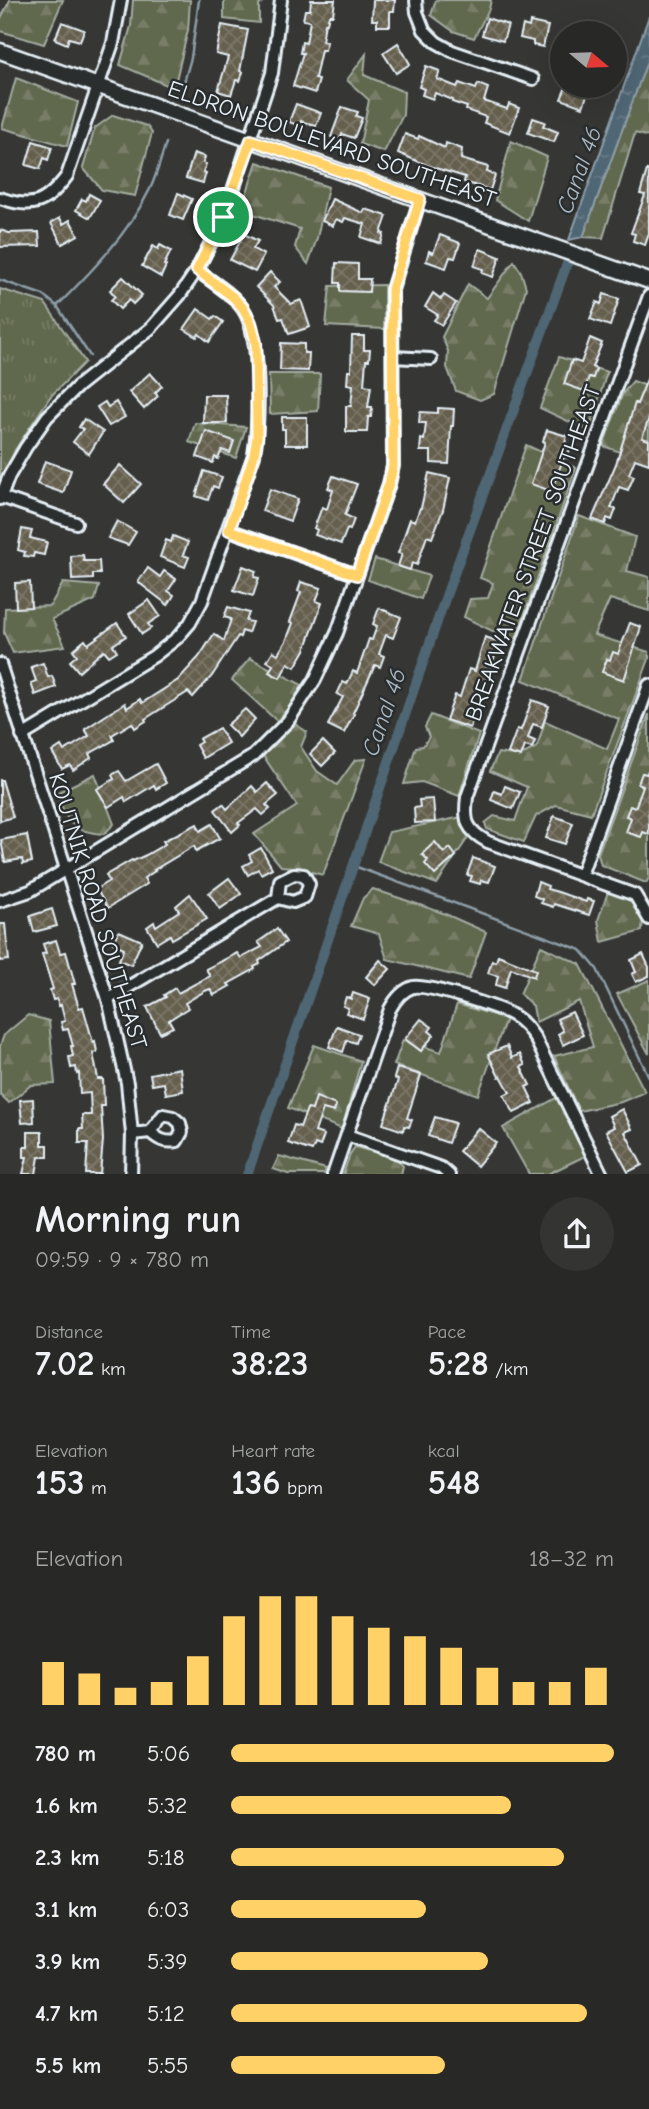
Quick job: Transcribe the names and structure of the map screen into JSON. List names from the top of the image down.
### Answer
{
  "streets": {
    "street": ["ELDRON BOULEVARD SOUTHEAST", "BREAKWATER STREET SOUTHEAST", "KOUTNIK ROAD SOUTHEAST"]
  },
  "water": ["Canal 46"],
  "north": "right",
  "page": {
    "heading": ["Morning run", "09:59 · 9 × 780 m"],
    "stats": [
      ["Distance", "7.02 km"],
      ["Time", "38:23"],
      ["Pace", "5:28 /km"],
      ["Elevation", "153 m"],
      ["Heart rate", "136 bpm"],
      ["kcal", "548"]
    ],
    "chart": ["Elevation", "18–32 m"],
    "list": [
      {
        "name": "780 m",
        "note": "5:06"
      },
      {
        "name": "1.6 km",
        "note": "5:32"
      },
      {
        "name": "2.3 km",
        "note": "5:18"
      },
      {
        "name": "3.1 km",
        "note": "6:03"
      },
      {
        "name": "3.9 km",
        "note": "5:39"
      },
      {
        "name": "4.7 km",
        "note": "5:12"
      },
      {
        "name": "5.5 km",
        "note": "5:55"
      }
    ]
  }
}
